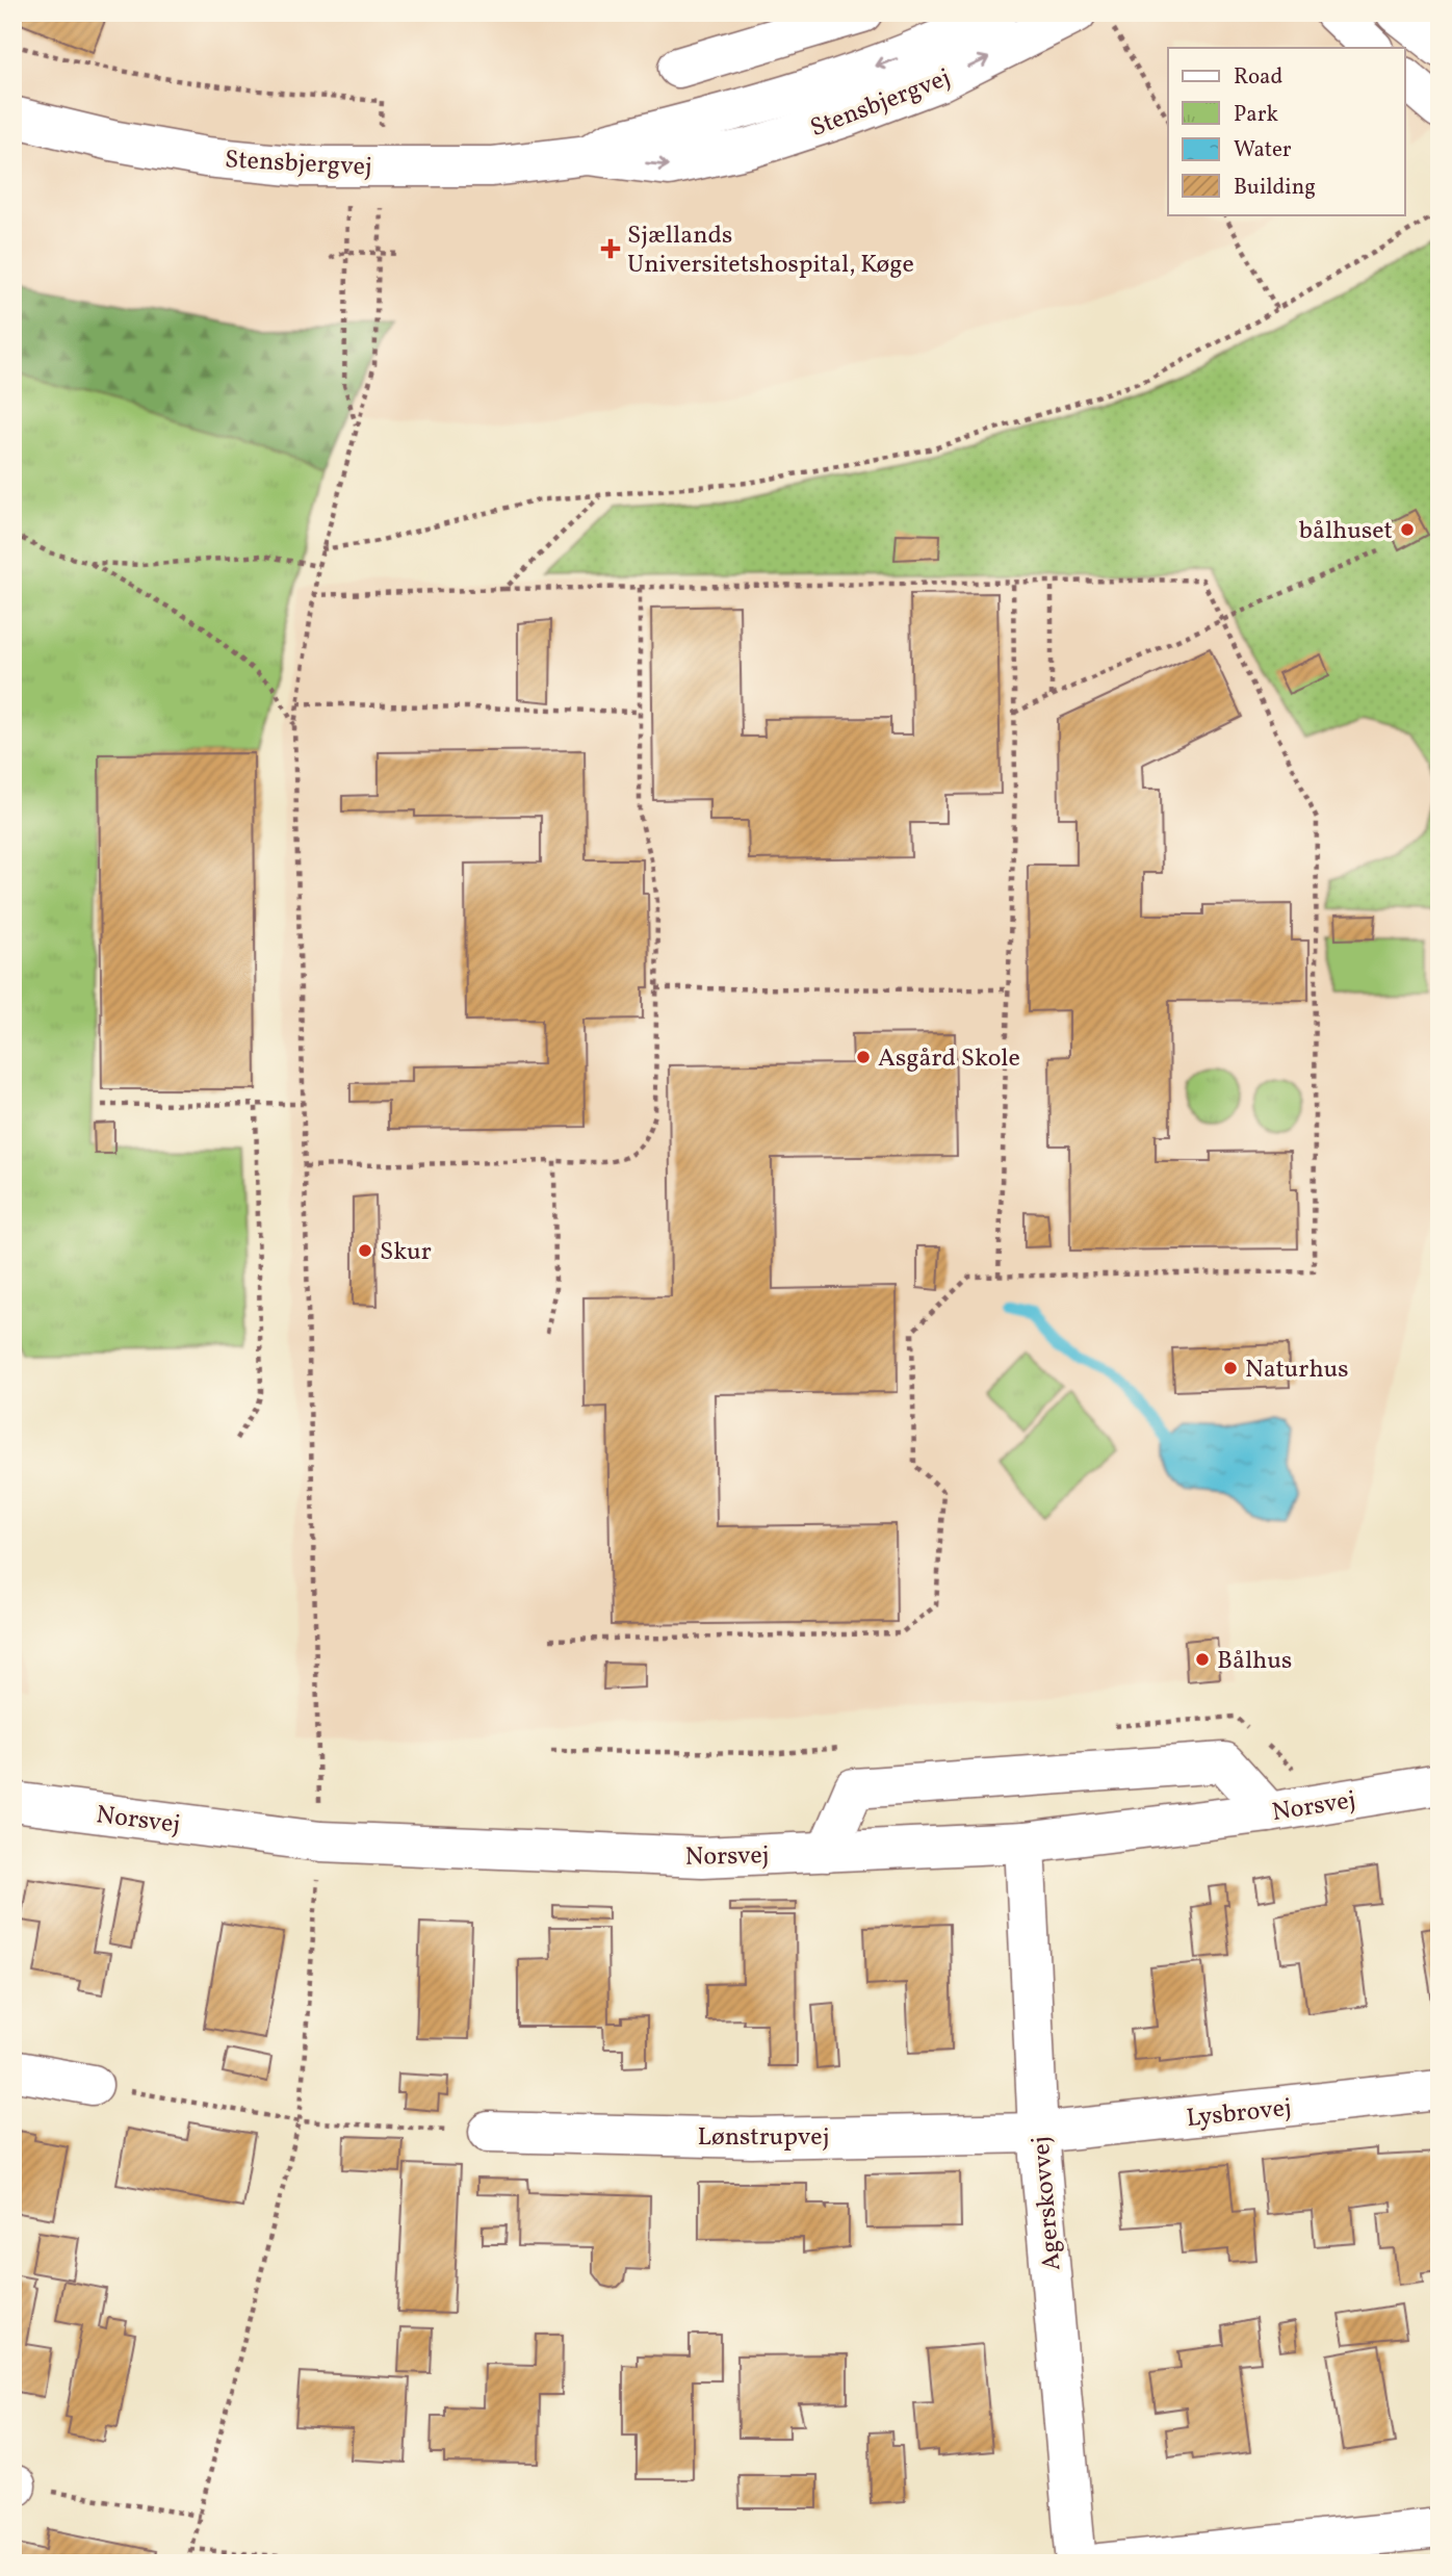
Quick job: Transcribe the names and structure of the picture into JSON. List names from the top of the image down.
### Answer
{
  "streets": {
    "street": [
      "Stensbjergvej",
      "Norsvej",
      "Lysbrovej",
      "Lønstrupvej",
      "Agerskovvej"
    ]
  },
  "crossings": [
    ["Norsvej", "Agerskovvej"],
    ["Lysbrovej", "Lønstrupvej"],
    ["Lysbrovej", "Agerskovvej"],
    ["Lønstrupvej", "Agerskovvej"]
  ],
  "places": {
    "health": ["Sjællands Universitetshospital, Køge"],
    "other": [
      "bålhuset",
      "Asgård Skole",
      "Skur",
      "Naturhus",
      "Bålhus"
    ]
  },
  "legend": [
    "Road",
    "Park",
    "Water",
    "Building"
  ]
}
